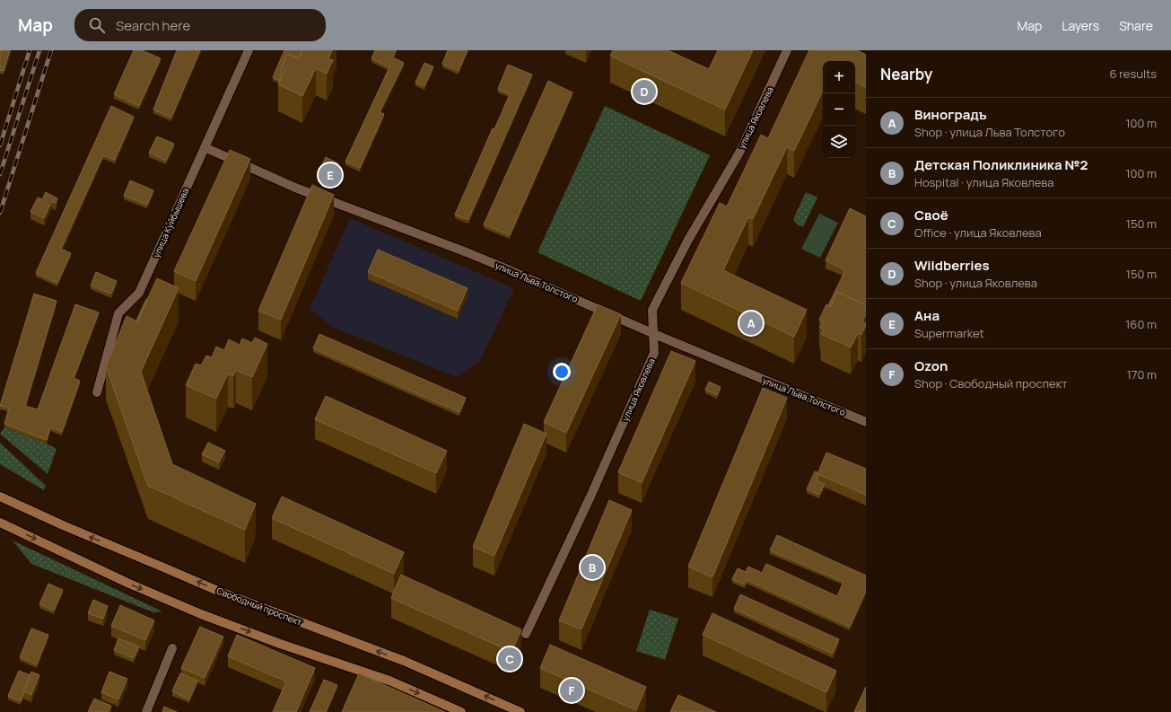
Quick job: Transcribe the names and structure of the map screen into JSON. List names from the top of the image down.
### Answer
{
  "streets": {
    "main road": ["Свободный проспект"],
    "street": ["улица Яковлева", "улица Куйбышева", "улица Льва Толстого"]
  },
  "crossings": [
    ["улица Яковлева", "улица Льва Толстого"],
    ["улица Куйбышева", "улица Льва Толстого"]
  ],
  "page": {
    "header": "Map",
    "search": "Search here",
    "nav": ["Map", "Layers", "Share"],
    "heading": ["Nearby", "6 results"],
    "map_buttons": ["+", "−"],
    "pins": [
      "D",
      "E",
      "A",
      "B",
      "C",
      "F"
    ],
    "list": [
      {
        "mark": "A",
        "name": "Виноградъ",
        "note": "Shop · улица Льва Толстого",
        "value": "100 m"
      },
      {
        "mark": "B",
        "name": "Детская Поликлиника №2",
        "note": "Hospital · улица Яковлева",
        "value": "100 m"
      },
      {
        "mark": "C",
        "name": "Своё",
        "note": "Office · улица Яковлева",
        "value": "150 m"
      },
      {
        "mark": "D",
        "name": "Wildberries",
        "note": "Shop · улица Яковлева",
        "value": "150 m"
      },
      {
        "mark": "E",
        "name": "Ана",
        "note": "Supermarket",
        "value": "160 m"
      },
      {
        "mark": "F",
        "name": "Ozon",
        "note": "Shop · Свободный проспект",
        "value": "170 m"
      }
    ]
  }
}
